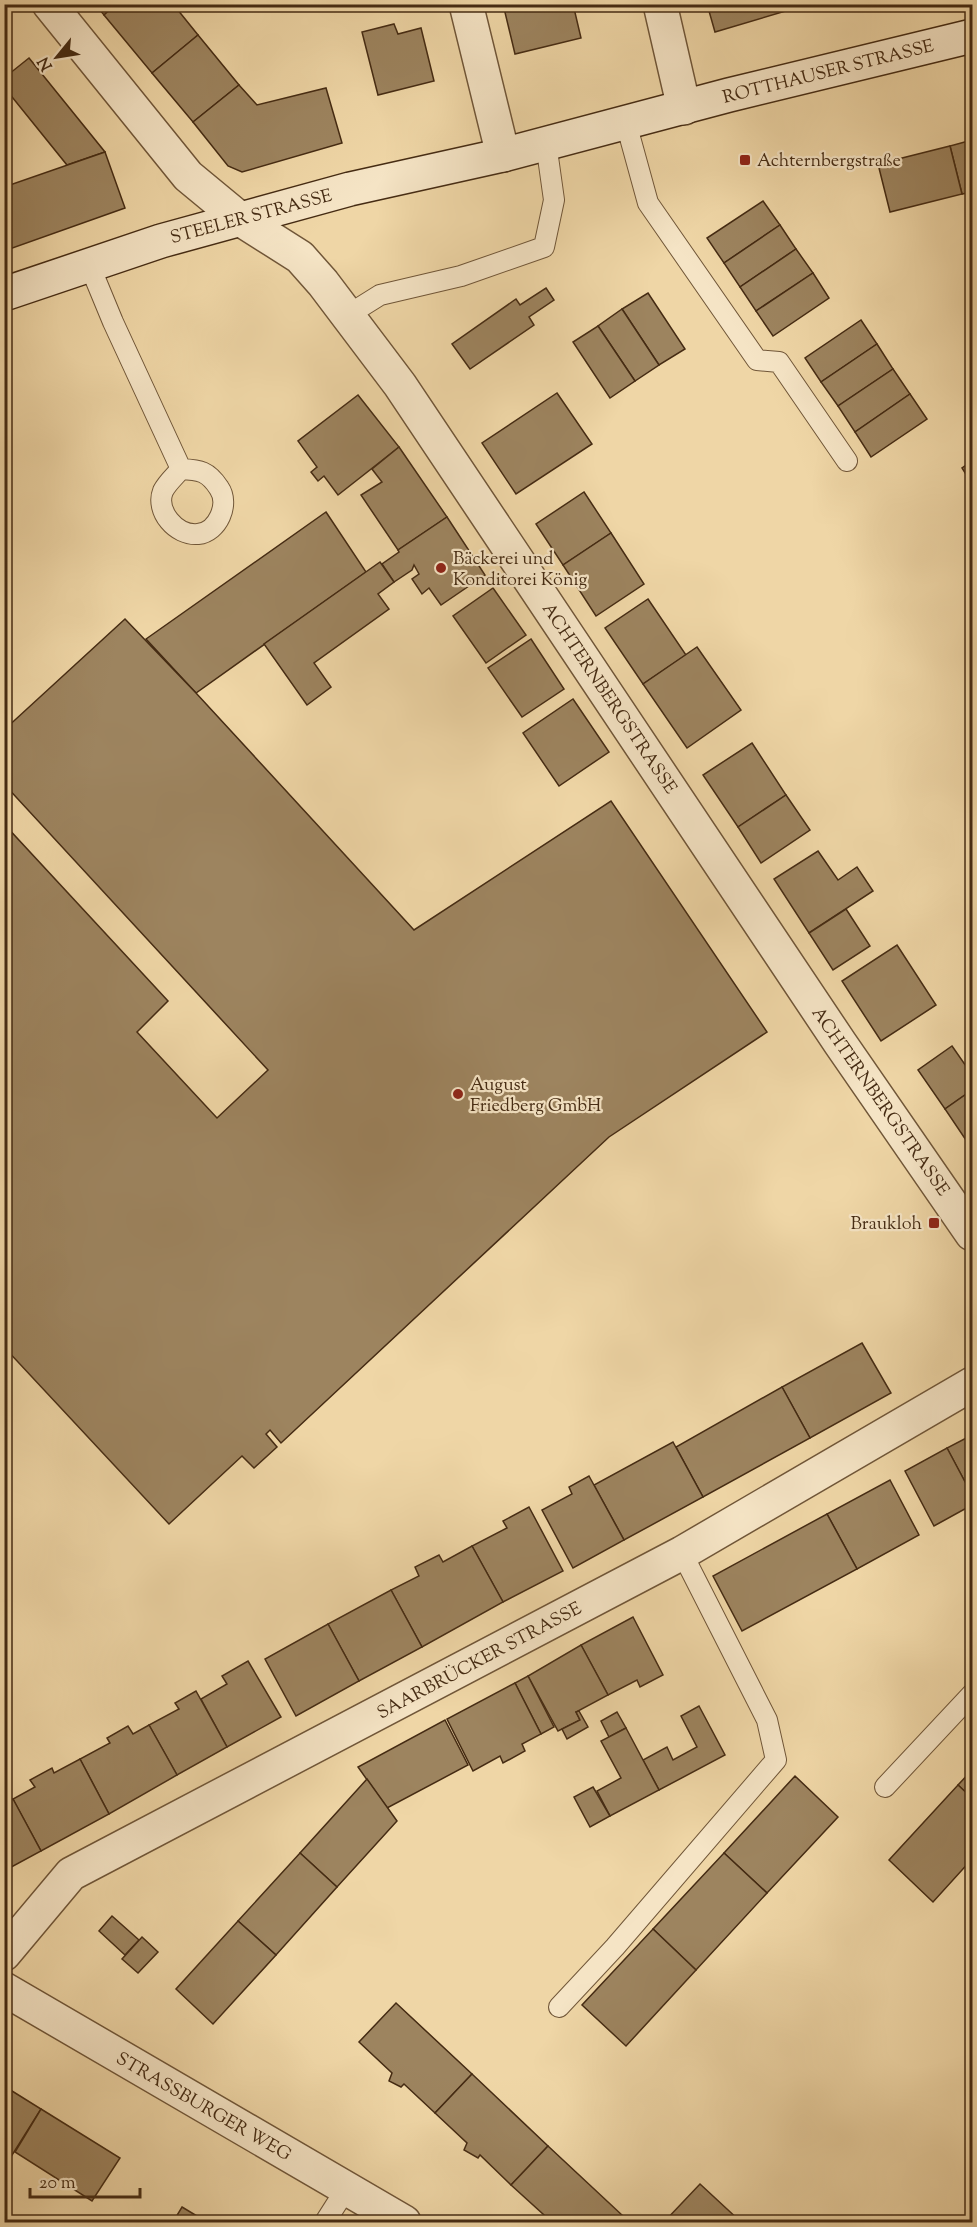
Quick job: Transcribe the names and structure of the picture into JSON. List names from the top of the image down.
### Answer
{
  "streets": {
    "street": [
      "ROTTHAUSER STRASSE",
      "STEELER STRASSE",
      "ACHTERNBERGSTRASSE",
      "SAARBRÜCKER STRASSE",
      "STRASSBURGER WEG"
    ]
  },
  "crossings": [
    ["ROTTHAUSER STRASSE", "STEELER STRASSE"],
    ["STEELER STRASSE", "ACHTERNBERGSTRASSE"]
  ],
  "places": {
    "transit": ["Achternbergstraße", "Braukloh"],
    "other": ["Bäckerei und Konditorei König", "August Friedberg GmbH"]
  },
  "scale_bar": "20 m",
  "north": "bottom left"
}
